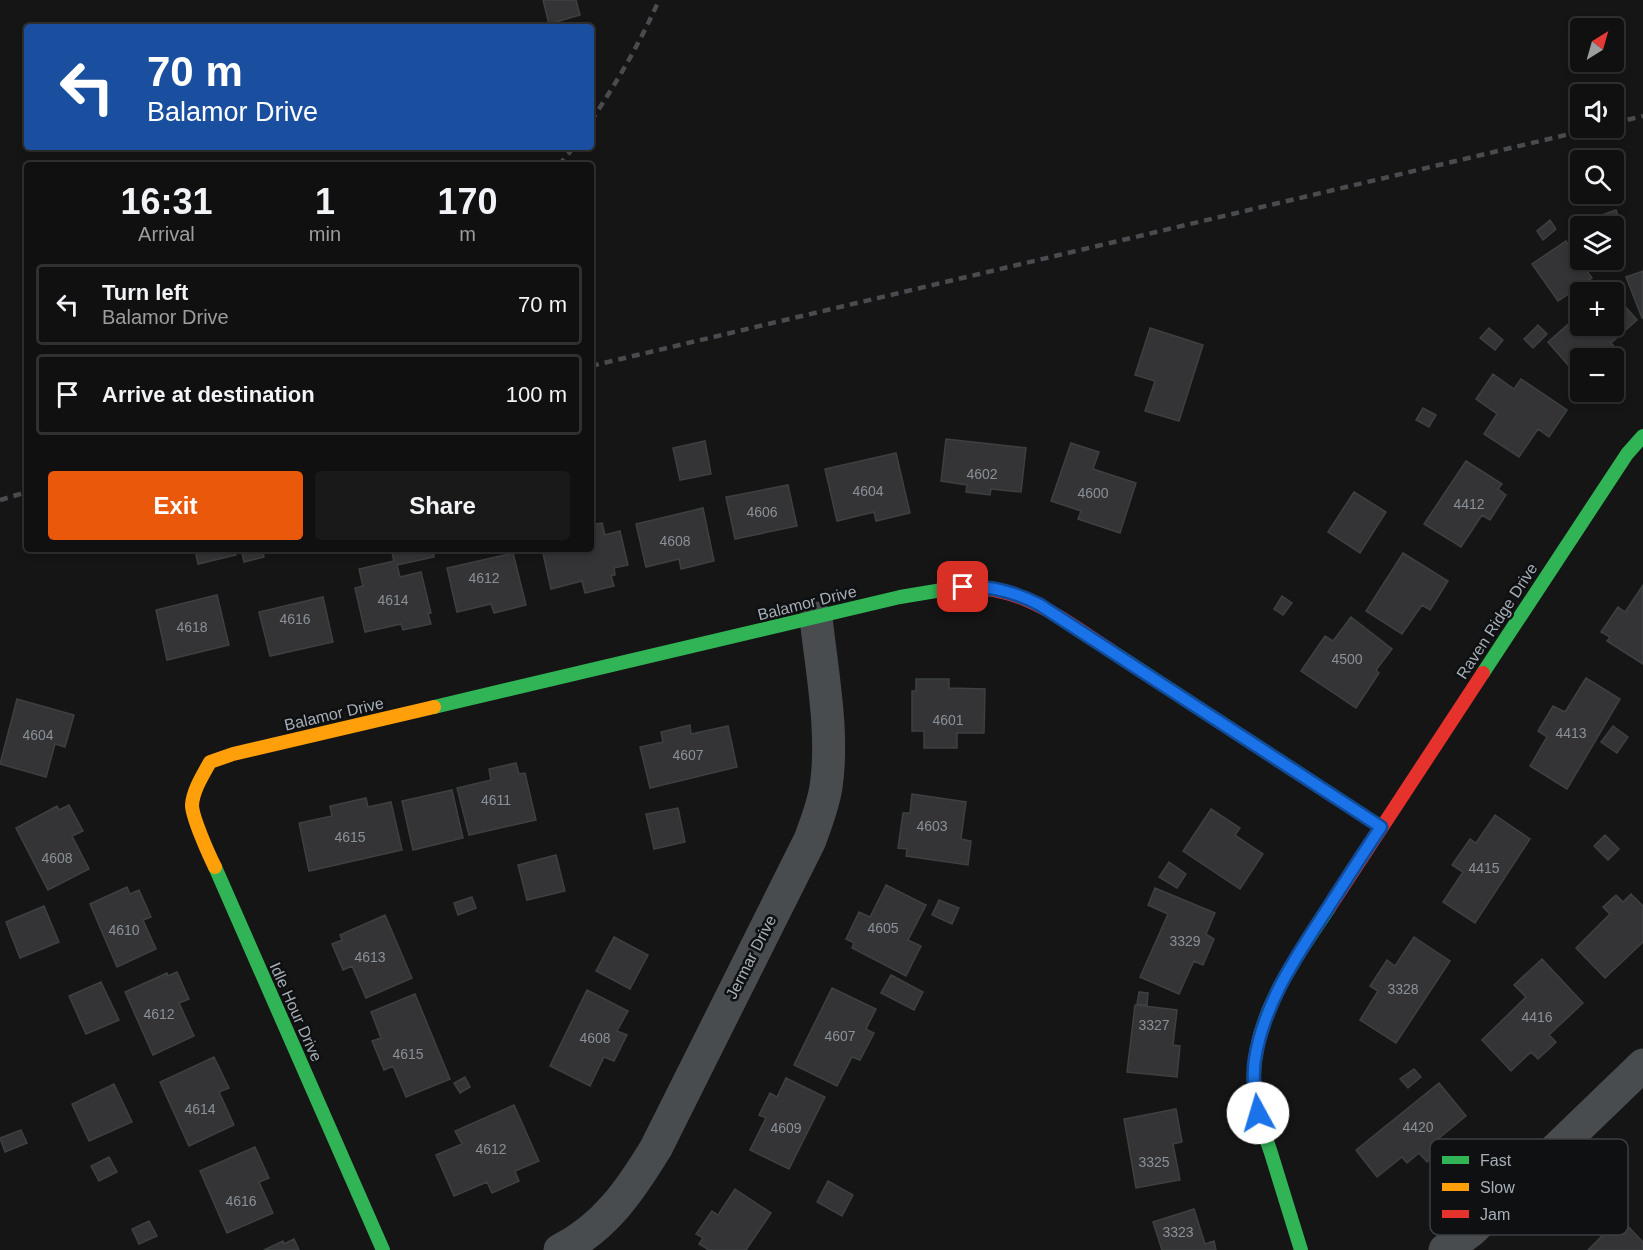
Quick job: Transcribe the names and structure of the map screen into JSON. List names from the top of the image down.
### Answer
{
  "streets": {
    "street": [
      "Balamor Drive",
      "Raven Ridge Drive",
      "Jermar Drive",
      "Idle Hour Drive"
    ]
  },
  "crossings": [
    ["Balamor Drive", "Raven Ridge Drive"],
    ["Balamor Drive", "Jermar Drive"],
    ["Balamor Drive", "Idle Hour Drive"]
  ],
  "house_numbers": [
    "4602",
    "4604",
    "4600",
    "4412",
    "4606",
    "4608",
    "4612",
    "4614",
    "4616",
    "4618",
    "4500",
    "4601",
    "4413",
    "4604",
    "4607",
    "4611",
    "4603",
    "4615",
    "4608",
    "4415",
    "4605",
    "4610",
    "3329",
    "4613",
    "3328",
    "4612",
    "4416",
    "3327",
    "4607",
    "4608",
    "4615",
    "4614",
    "4420",
    "4609",
    "4612",
    "3325",
    "4616",
    "3323"
  ],
  "legend": ["Fast", "Slow", "Jam"],
  "north": "top right",
  "page": {
    "map_buttons": ["+", "−"],
    "turn": ["70 m", "Balamor Drive"],
    "eta": [
      "16:31",
      "Arrival",
      "1",
      "min",
      "170",
      "m"
    ],
    "list": [
      {
        "name": "Turn left",
        "note": "Balamor Drive",
        "value": "70 m"
      },
      {
        "name": "Arrive at destination",
        "value": "100 m"
      }
    ],
    "buttons": ["Exit", "Share"]
  }
}
